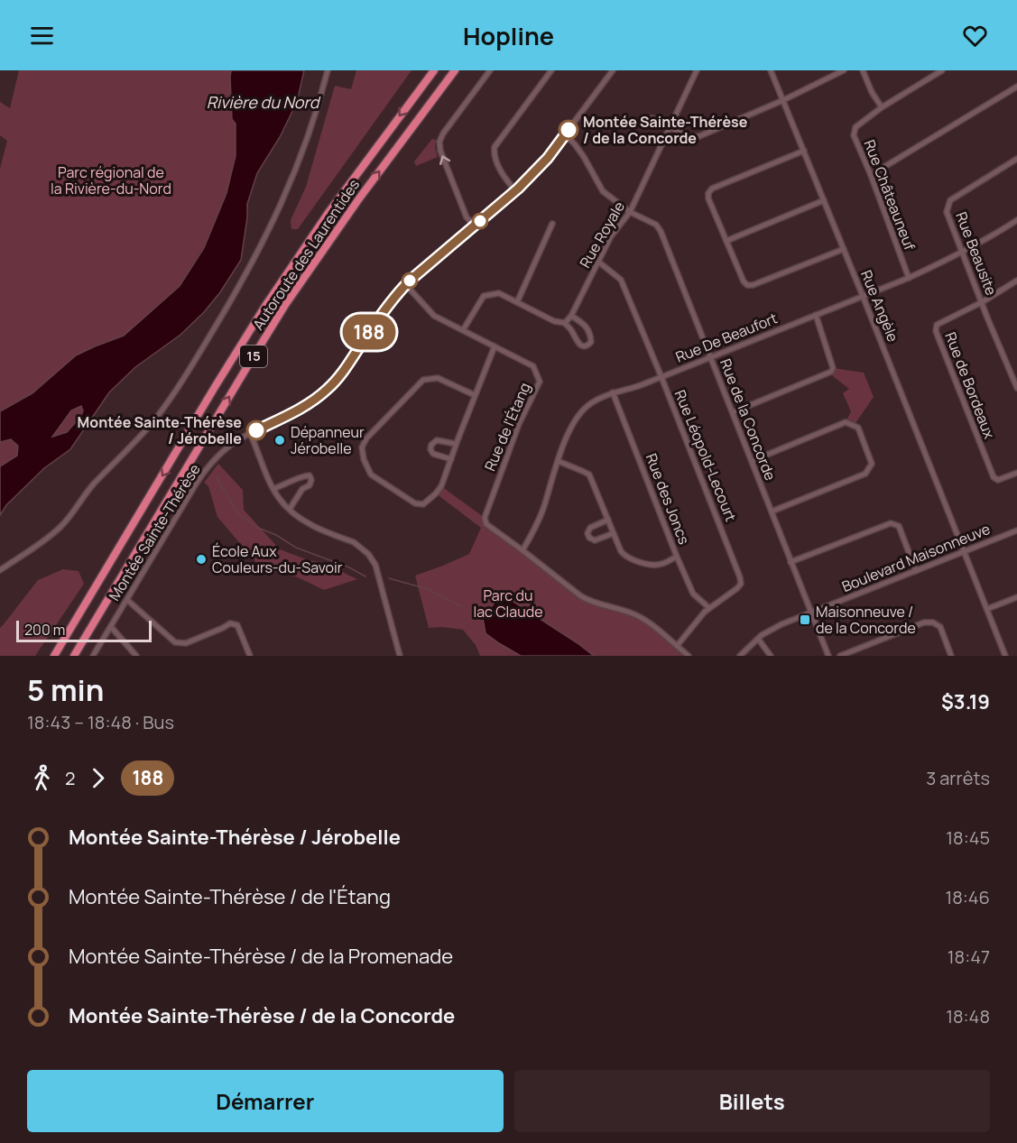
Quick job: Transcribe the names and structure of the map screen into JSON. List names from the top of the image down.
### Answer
{
  "streets": {
    "highway": ["Autoroute des Laurentides", "15"],
    "street": [
      "Rue Châteauneuf",
      "Rue Royale",
      "Rue Beausite",
      "Rue Angèle",
      "Rue De Beaufort",
      "Rue de Bordeaux",
      "Rue de la Concorde",
      "Rue de l'Étang",
      "Rue Léopold-Lecourt",
      "Rue des Joncs",
      "Montée Sainte-Thérèse",
      "Boulevard Maisonneuve"
    ]
  },
  "crossings": [
    ["Rue Châteauneuf", "Rue De Beaufort"],
    ["Rue Royale", "Rue de la Concorde"],
    ["Rue Royale", "Rue Léopold-Lecourt"],
    ["Rue Beausite", "Rue De Beaufort"],
    ["Rue Beausite", "Rue de Bordeaux"],
    ["Rue Angèle", "Rue De Beaufort"],
    ["Rue Angèle", "Boulevard Maisonneuve"],
    ["Rue De Beaufort", "Rue de la Concorde"],
    ["Rue De Beaufort", "Rue de l'Étang"],
    ["Rue De Beaufort", "Rue Léopold-Lecourt"],
    ["Rue De Beaufort", "Rue des Joncs"],
    ["Rue de la Concorde", "Montée Sainte-Thérèse"],
    ["Rue de la Concorde", "Boulevard Maisonneuve"],
    ["Rue de l'Étang", "Montée Sainte-Thérèse"],
    ["Rue Léopold-Lecourt", "Rue des Joncs"]
  ],
  "water": ["Rivière du Nord"],
  "parks": ["Parc régional de la Rivière-du-Nord", "Parc du lac Claude"],
  "places": {
    "other": [
      "Montée Sainte-Thérèse / de la Concorde",
      "Montée Sainte-Thérèse / Jérobelle",
      "Dépanneur Jérobelle",
      "École Aux Couleurs-du-Savoir"
    ],
    "transit": ["Maisonneuve / de la Concorde"]
  },
  "lines": ["bus line 188"],
  "scale_bar": "200 m",
  "page": {
    "header": "Hopline",
    "on_map": "188",
    "scale": "200 m",
    "heading": ["5 min", "18:43 – 18:48 · Bus", "$3.19"],
    "legs": ["2", "188", "3 arrêts"],
    "list": [
      {
        "name": "Montée Sainte-Thérèse / Jérobelle",
        "value": "18:45"
      },
      {
        "name": "Montée Sainte-Thérèse / de l'Étang",
        "value": "18:46"
      },
      {
        "name": "Montée Sainte-Thérèse / de la Promenade",
        "value": "18:47"
      },
      {
        "name": "Montée Sainte-Thérèse / de la Concorde",
        "value": "18:48"
      }
    ],
    "buttons": ["Démarrer", "Billets"]
  }
}
